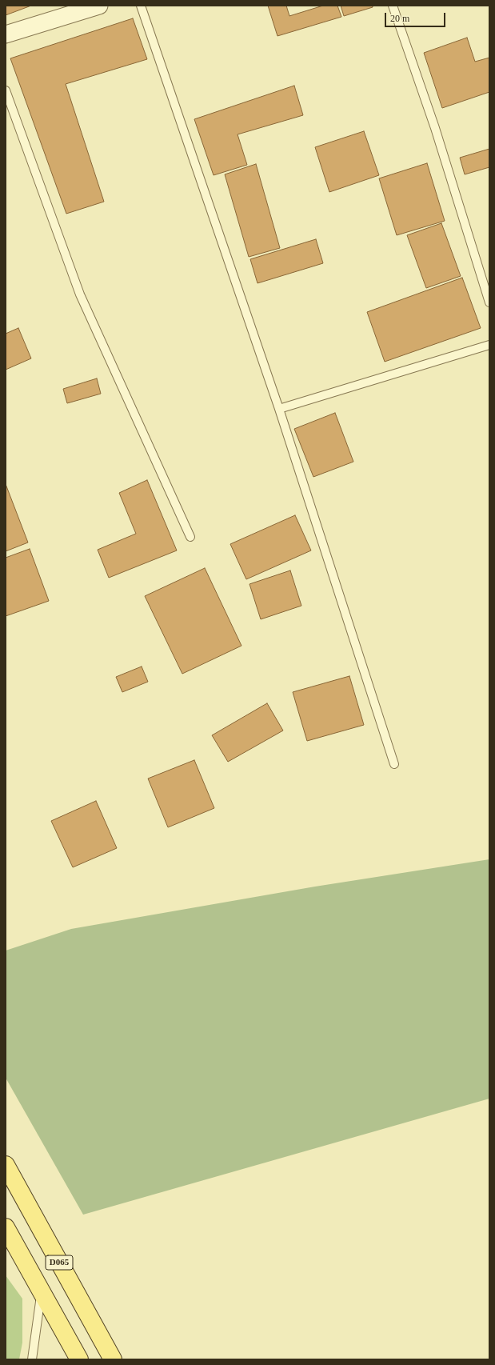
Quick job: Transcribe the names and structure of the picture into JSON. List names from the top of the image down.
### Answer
{
  "streets": {
    "main road": ["D065"]
  },
  "scale_bar": "20 m"
}
